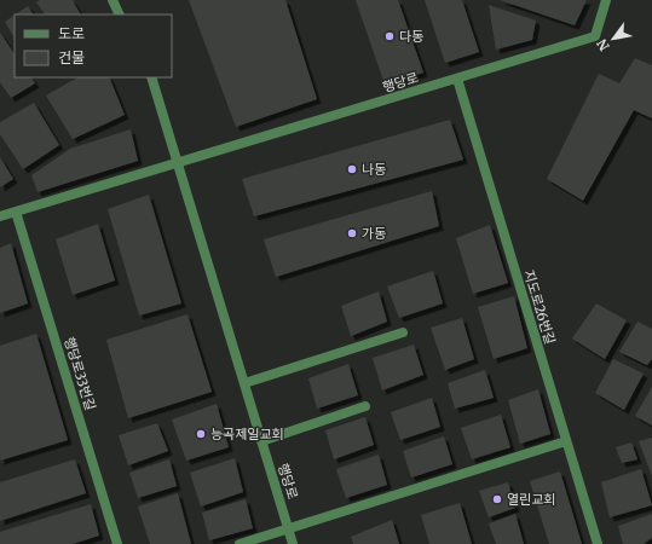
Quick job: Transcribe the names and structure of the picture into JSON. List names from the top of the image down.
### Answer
{
  "streets": {
    "street": ["행당로", "지도로26번길", "행당로33번길"]
  },
  "crossings": [
    ["행당로", "지도로26번길"]
  ],
  "places": [
    "다동",
    "나동",
    "가동",
    "능곡제일교회",
    "열린교회"
  ],
  "legend": ["도로", "건물"],
  "north": "bottom left"
}
